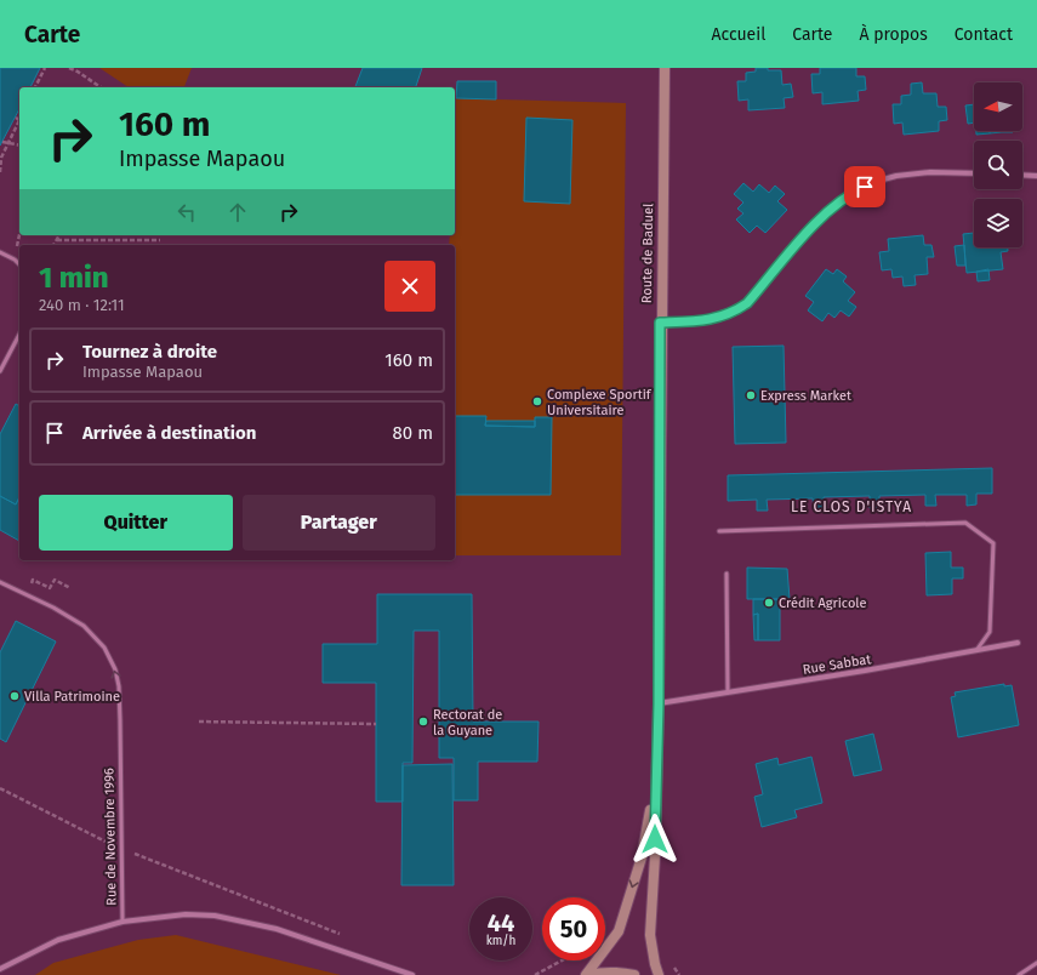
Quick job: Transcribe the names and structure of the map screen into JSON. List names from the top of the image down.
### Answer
{
  "streets": {
    "main road": ["Route de Baduel"],
    "street": ["Rue Sabbat", "Rue de Novembre 1996"]
  },
  "crossings": [
    ["Route de Baduel", "Rue Sabbat"]
  ],
  "one_way": ["Rue de Novembre 1996"],
  "districts": ["LE CLOS D'ISTYA"],
  "places": [
    "Express Market",
    "Complexe Sportif Universitaire",
    "Crédit Agricole",
    "Villa Patrimoine",
    "Rectorat de la Guyane"
  ],
  "north": "left",
  "page": {
    "header": "Carte",
    "nav": [
      "Accueil",
      "Carte",
      "À propos",
      "Contact"
    ],
    "turn": ["160 m", "Impasse Mapaou"],
    "heading": ["1 min", "240 m · 12:11"],
    "list": [
      {
        "name": "Tournez à droite",
        "note": "Impasse Mapaou",
        "value": "160 m"
      },
      {
        "name": "Arrivée à destination",
        "value": "80 m"
      }
    ],
    "buttons": ["Quitter", "Partager"],
    "speed": "44 km/h",
    "limit": "50"
  }
}
